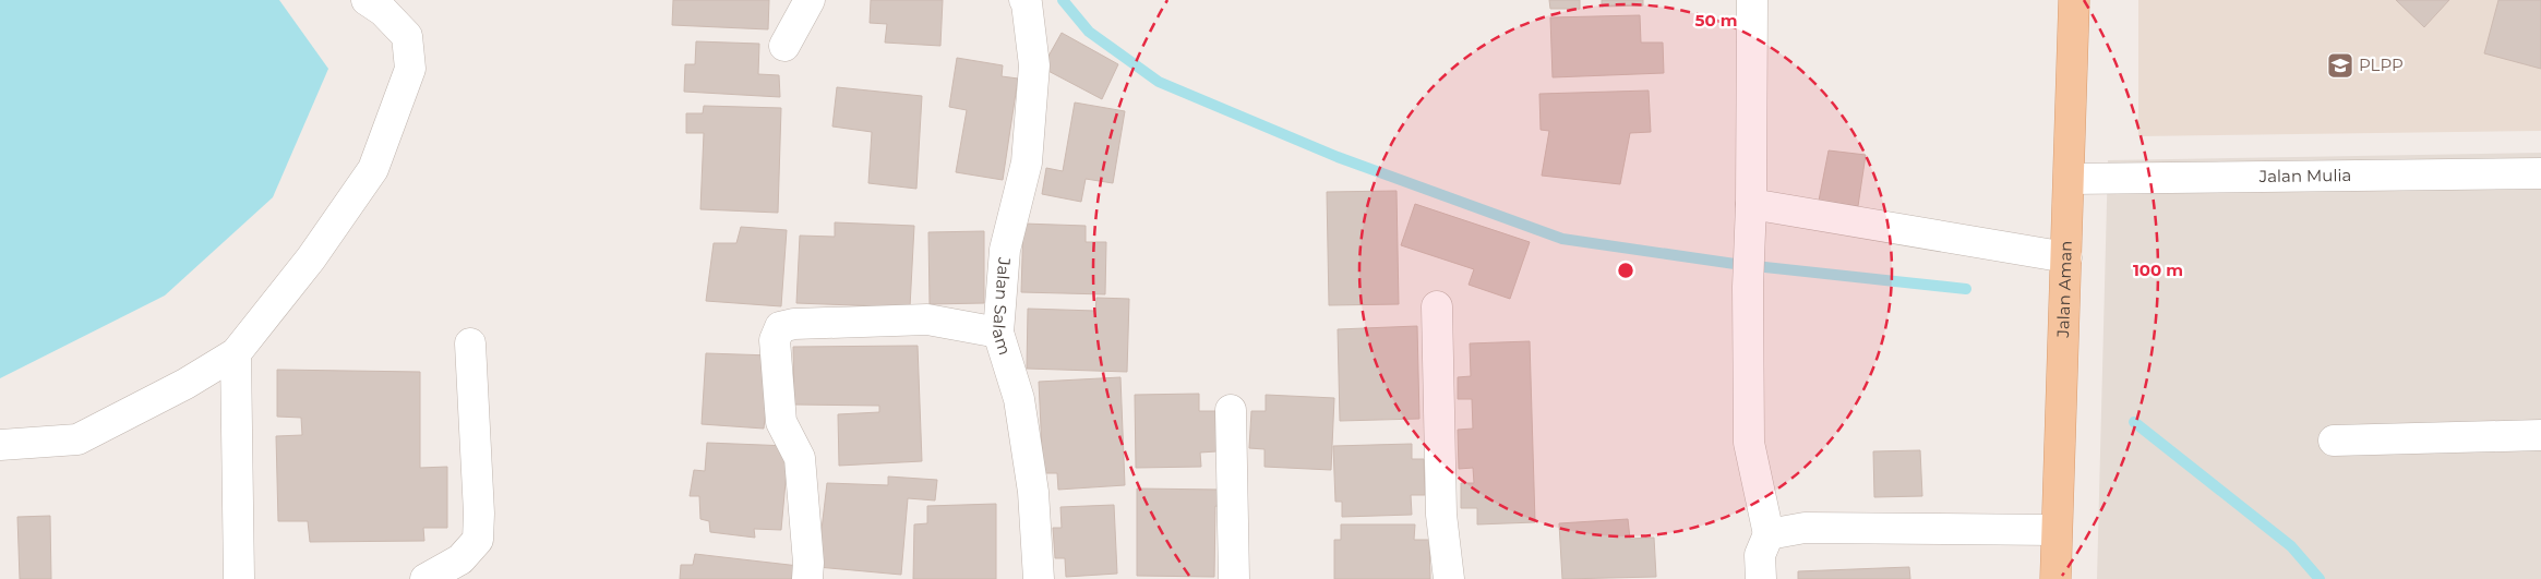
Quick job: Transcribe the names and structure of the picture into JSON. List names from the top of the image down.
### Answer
{
  "streets": {
    "main road": ["Jalan Aman"],
    "street": ["Jalan Mulia", "Jalan Salam"]
  },
  "crossings": [
    ["Jalan Mulia", "Jalan Aman"]
  ],
  "places": {
    "school or university": ["PLPP"]
  },
  "rings": ["50 m", "100 m"]
}
